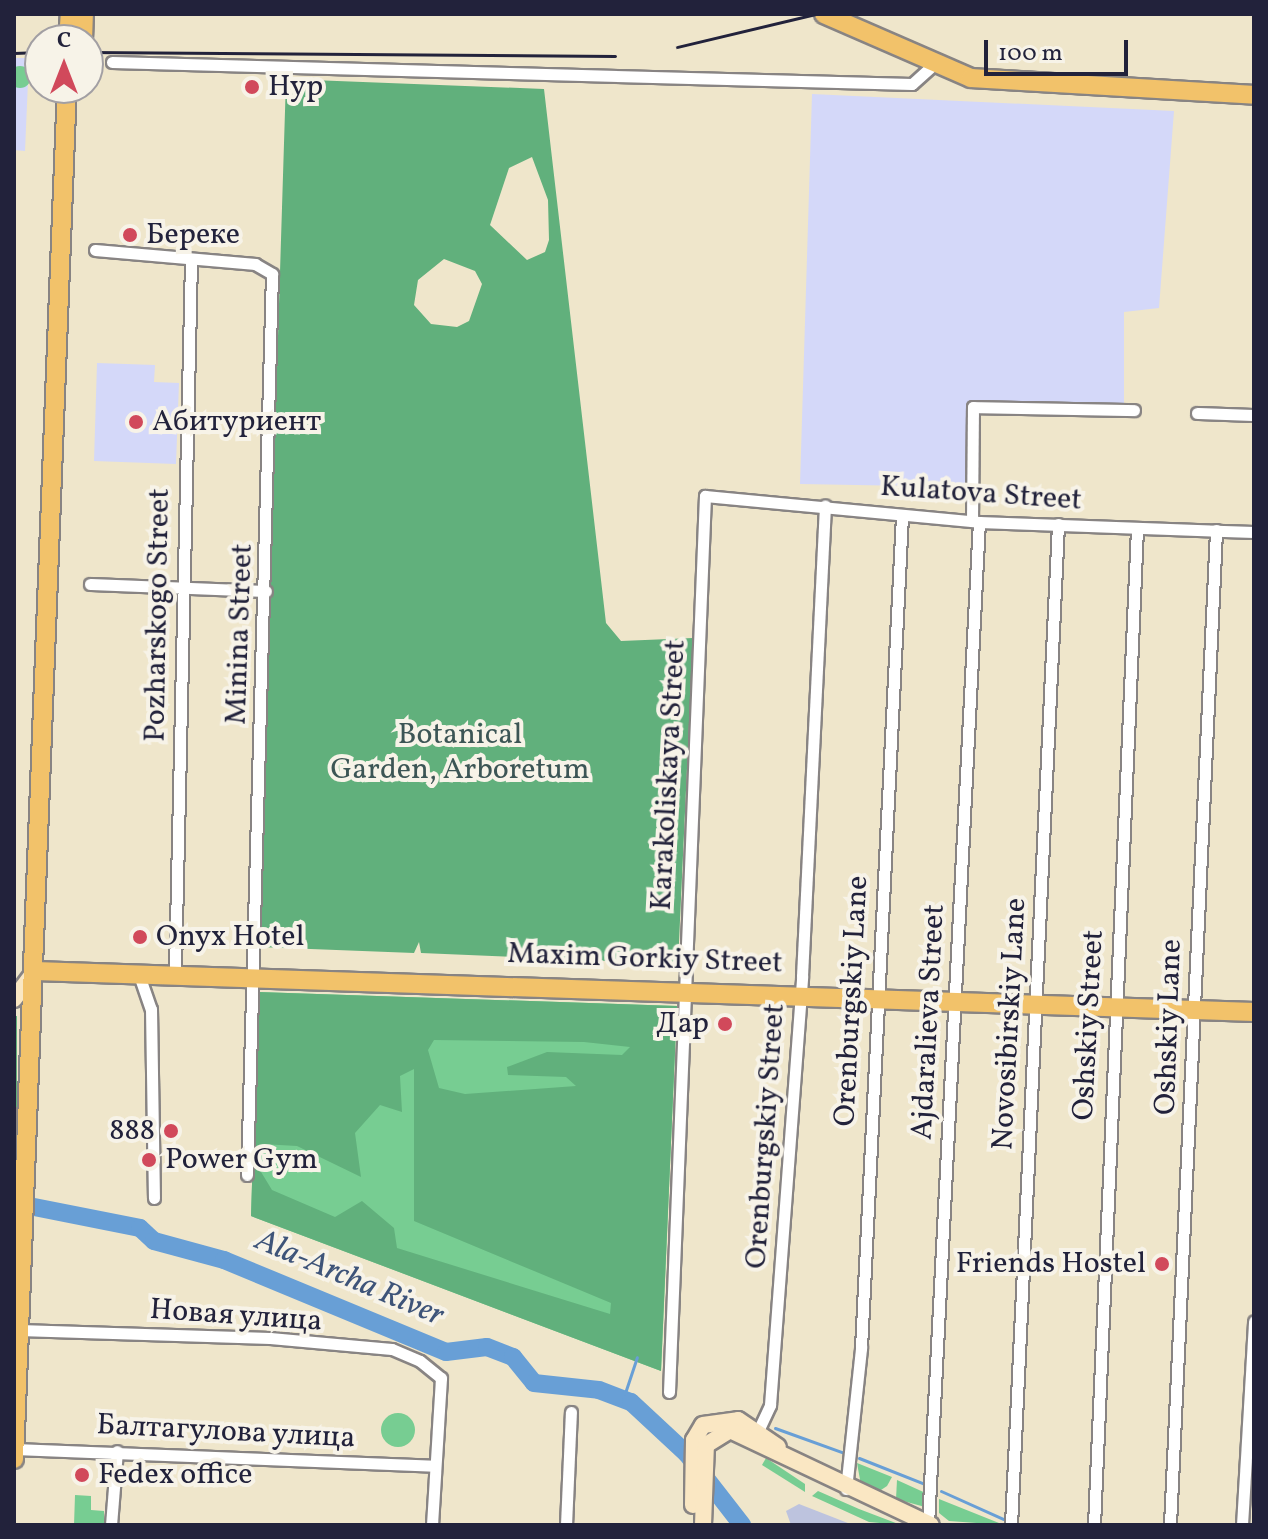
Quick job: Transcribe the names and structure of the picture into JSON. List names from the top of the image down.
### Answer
{
  "streets": {
    "main road": ["Maxim Gorkiy Street"],
    "street": [
      "Kulatova Street",
      "Pozharskogo Street",
      "Minina Street",
      "Karakoliskaya Street",
      "Orenburgskiy Lane",
      "Ajdaralieva Street",
      "Novosibirskiy Lane",
      "Oshskiy Street",
      "Oshskiy Lane",
      "Orenburgskiy Street",
      "Новая улица",
      "Балтагулова улица"
    ]
  },
  "crossings": [
    ["Kulatova Street", "Karakoliskaya Street"],
    ["Kulatova Street", "Orenburgskiy Lane"],
    ["Kulatova Street", "Ajdaralieva Street"],
    ["Kulatova Street", "Novosibirskiy Lane"],
    ["Kulatova Street", "Oshskiy Street"],
    ["Kulatova Street", "Oshskiy Lane"],
    ["Kulatova Street", "Orenburgskiy Street"],
    ["Pozharskogo Street", "Minina Street"],
    ["Pozharskogo Street", "Maxim Gorkiy Street"],
    ["Minina Street", "Maxim Gorkiy Street"],
    ["Karakoliskaya Street", "Maxim Gorkiy Street"],
    ["Maxim Gorkiy Street", "Orenburgskiy Lane"],
    ["Maxim Gorkiy Street", "Ajdaralieva Street"],
    ["Maxim Gorkiy Street", "Novosibirskiy Lane"],
    ["Maxim Gorkiy Street", "Oshskiy Street"],
    ["Maxim Gorkiy Street", "Oshskiy Lane"],
    ["Maxim Gorkiy Street", "Orenburgskiy Street"],
    ["Новая улица", "Балтагулова улица"]
  ],
  "water": ["Ala-Archa River"],
  "parks": ["Botanical Garden, Arboretum"],
  "places": [
    "Нур",
    "Береке",
    "Абитуриент",
    "Onyx Hotel",
    "Дар",
    "888",
    "Power Gym",
    "Friends Hostel",
    "Fedex office"
  ],
  "scale_bar": "100 m",
  "north": "top"
}
